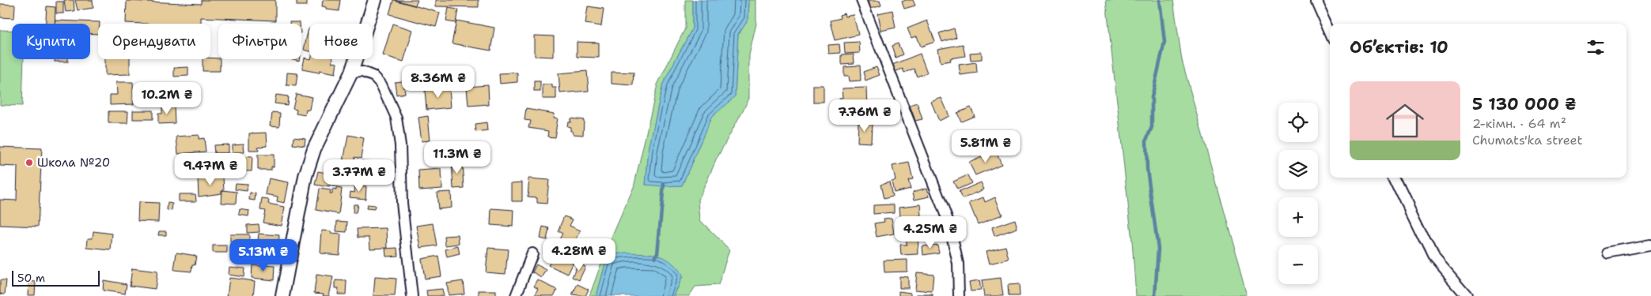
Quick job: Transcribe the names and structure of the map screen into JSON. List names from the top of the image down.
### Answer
{
  "places": ["Школа №20"],
  "scale_bar": "50 m",
  "page": {
    "chip": [
      "Купити",
      "Орендувати",
      "Фільтри",
      "Нове"
    ],
    "heading": "Об’єктів: 10",
    "price": [
      "8.36M ₴",
      "10.2M ₴",
      "7.76M ₴",
      "5.81M ₴",
      "11.3M ₴",
      "9.47M ₴",
      "3.77M ₴",
      "4.25M ₴",
      "4.28M ₴",
      "5.13M ₴"
    ],
    "list": [
      {
        "name": "5 130 000 ₴",
        "note": "2-кімн. · 64 m² · Chumats'ka street"
      }
    ],
    "map_buttons": ["+", "−"],
    "scale": "50 m"
  }
}
